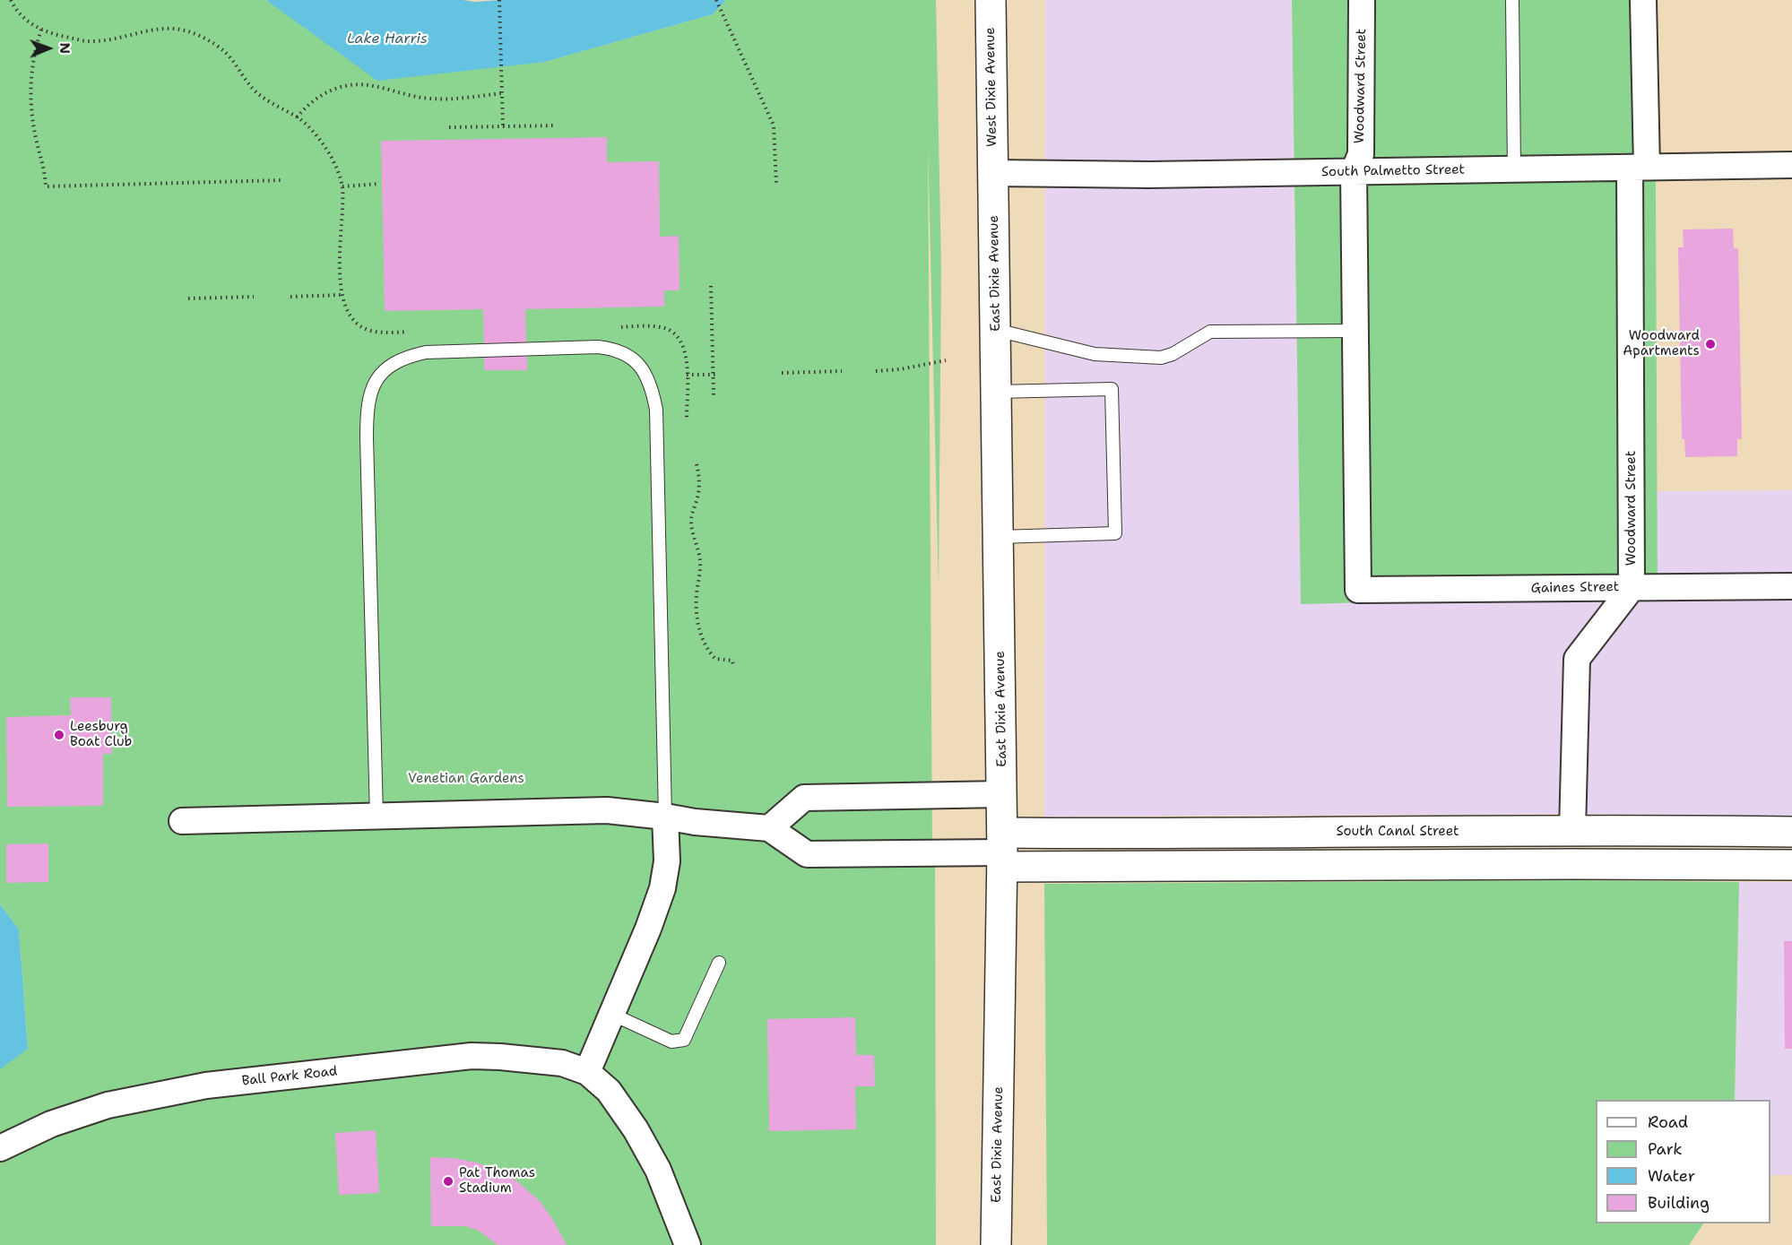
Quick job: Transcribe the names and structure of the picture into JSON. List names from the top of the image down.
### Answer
{
  "streets": {
    "street": [
      "Woodward Street",
      "West Dixie Avenue",
      "South Palmetto Street",
      "East Dixie Avenue",
      "Gaines Street",
      "South Canal Street",
      "Ball Park Road"
    ]
  },
  "crossings": [
    ["Woodward Street", "South Palmetto Street"],
    ["Woodward Street", "Gaines Street"],
    ["West Dixie Avenue", "South Palmetto Street"],
    ["West Dixie Avenue", "East Dixie Avenue"],
    ["South Palmetto Street", "East Dixie Avenue"],
    ["East Dixie Avenue", "South Canal Street"]
  ],
  "water": ["Lake Harris"],
  "parks": ["Venetian Gardens"],
  "places": ["Woodward Apartments", "Leesburg Boat Club", "Pat Thomas Stadium"],
  "legend": [
    "Road",
    "Park",
    "Water",
    "Building"
  ],
  "north": "right"
}
